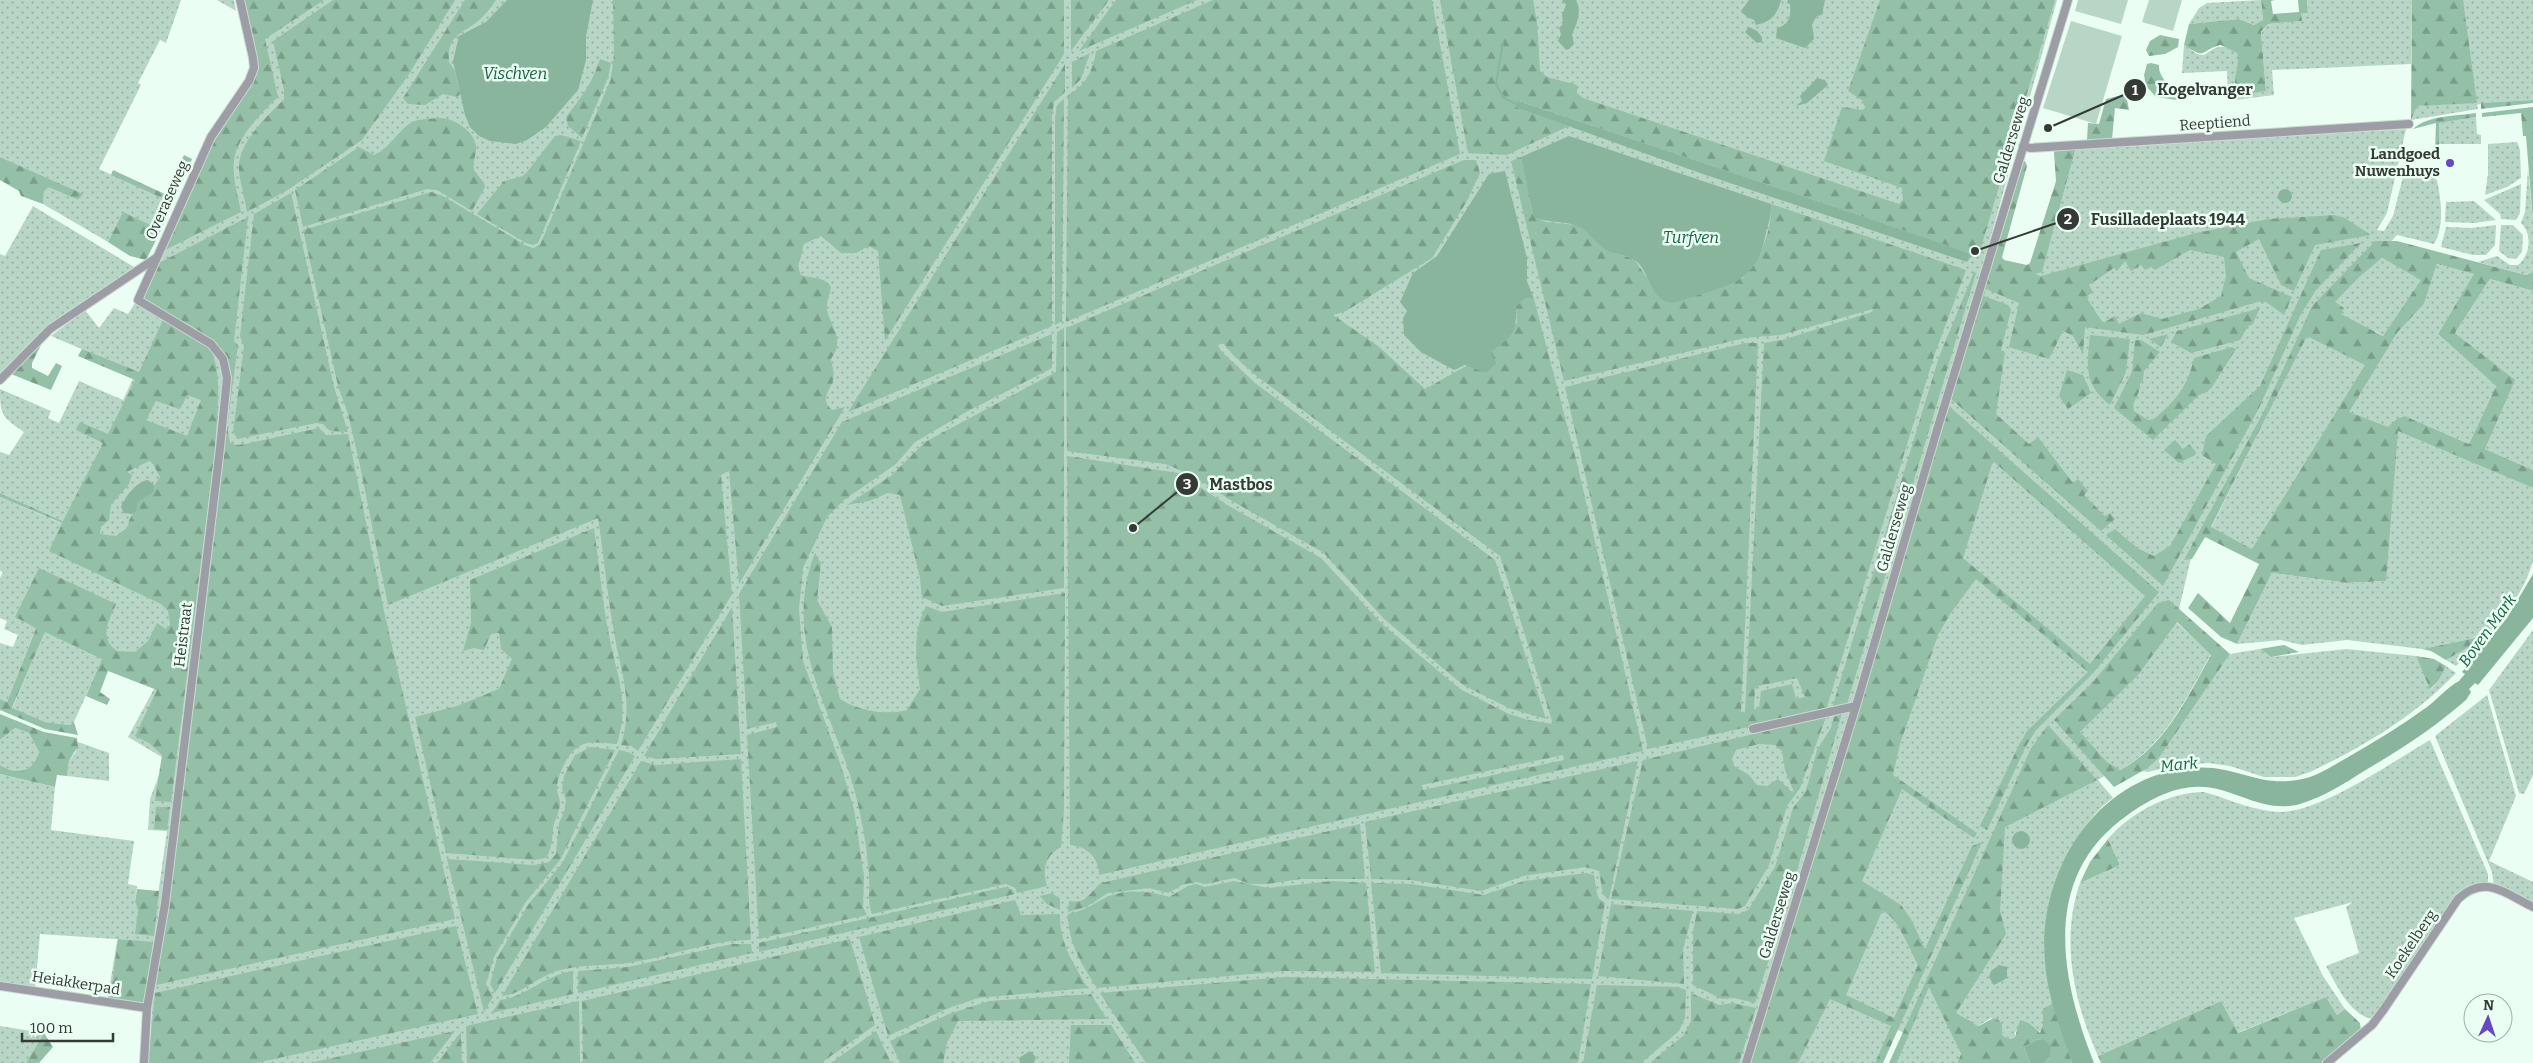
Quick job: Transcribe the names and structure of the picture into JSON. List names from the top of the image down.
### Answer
{
  "streets": {
    "street": [
      "Reeptiend",
      "Galderseweg",
      "Overaseweg",
      "Heistraat",
      "Koekelberg",
      "Heiakkerpad"
    ]
  },
  "crossings": [
    ["Reeptiend", "Galderseweg"],
    ["Overaseweg", "Heistraat"],
    ["Heistraat", "Heiakkerpad"]
  ],
  "water": [
    "Vischven",
    "Turfven",
    "Boven Mark",
    "Mark"
  ],
  "places": [
    "Kogelvanger",
    "Landgoed Nuwenhuys",
    "Fusilladeplaats 1944",
    "Mastbos"
  ],
  "scale_bar": "100 m",
  "north": "top"
}
